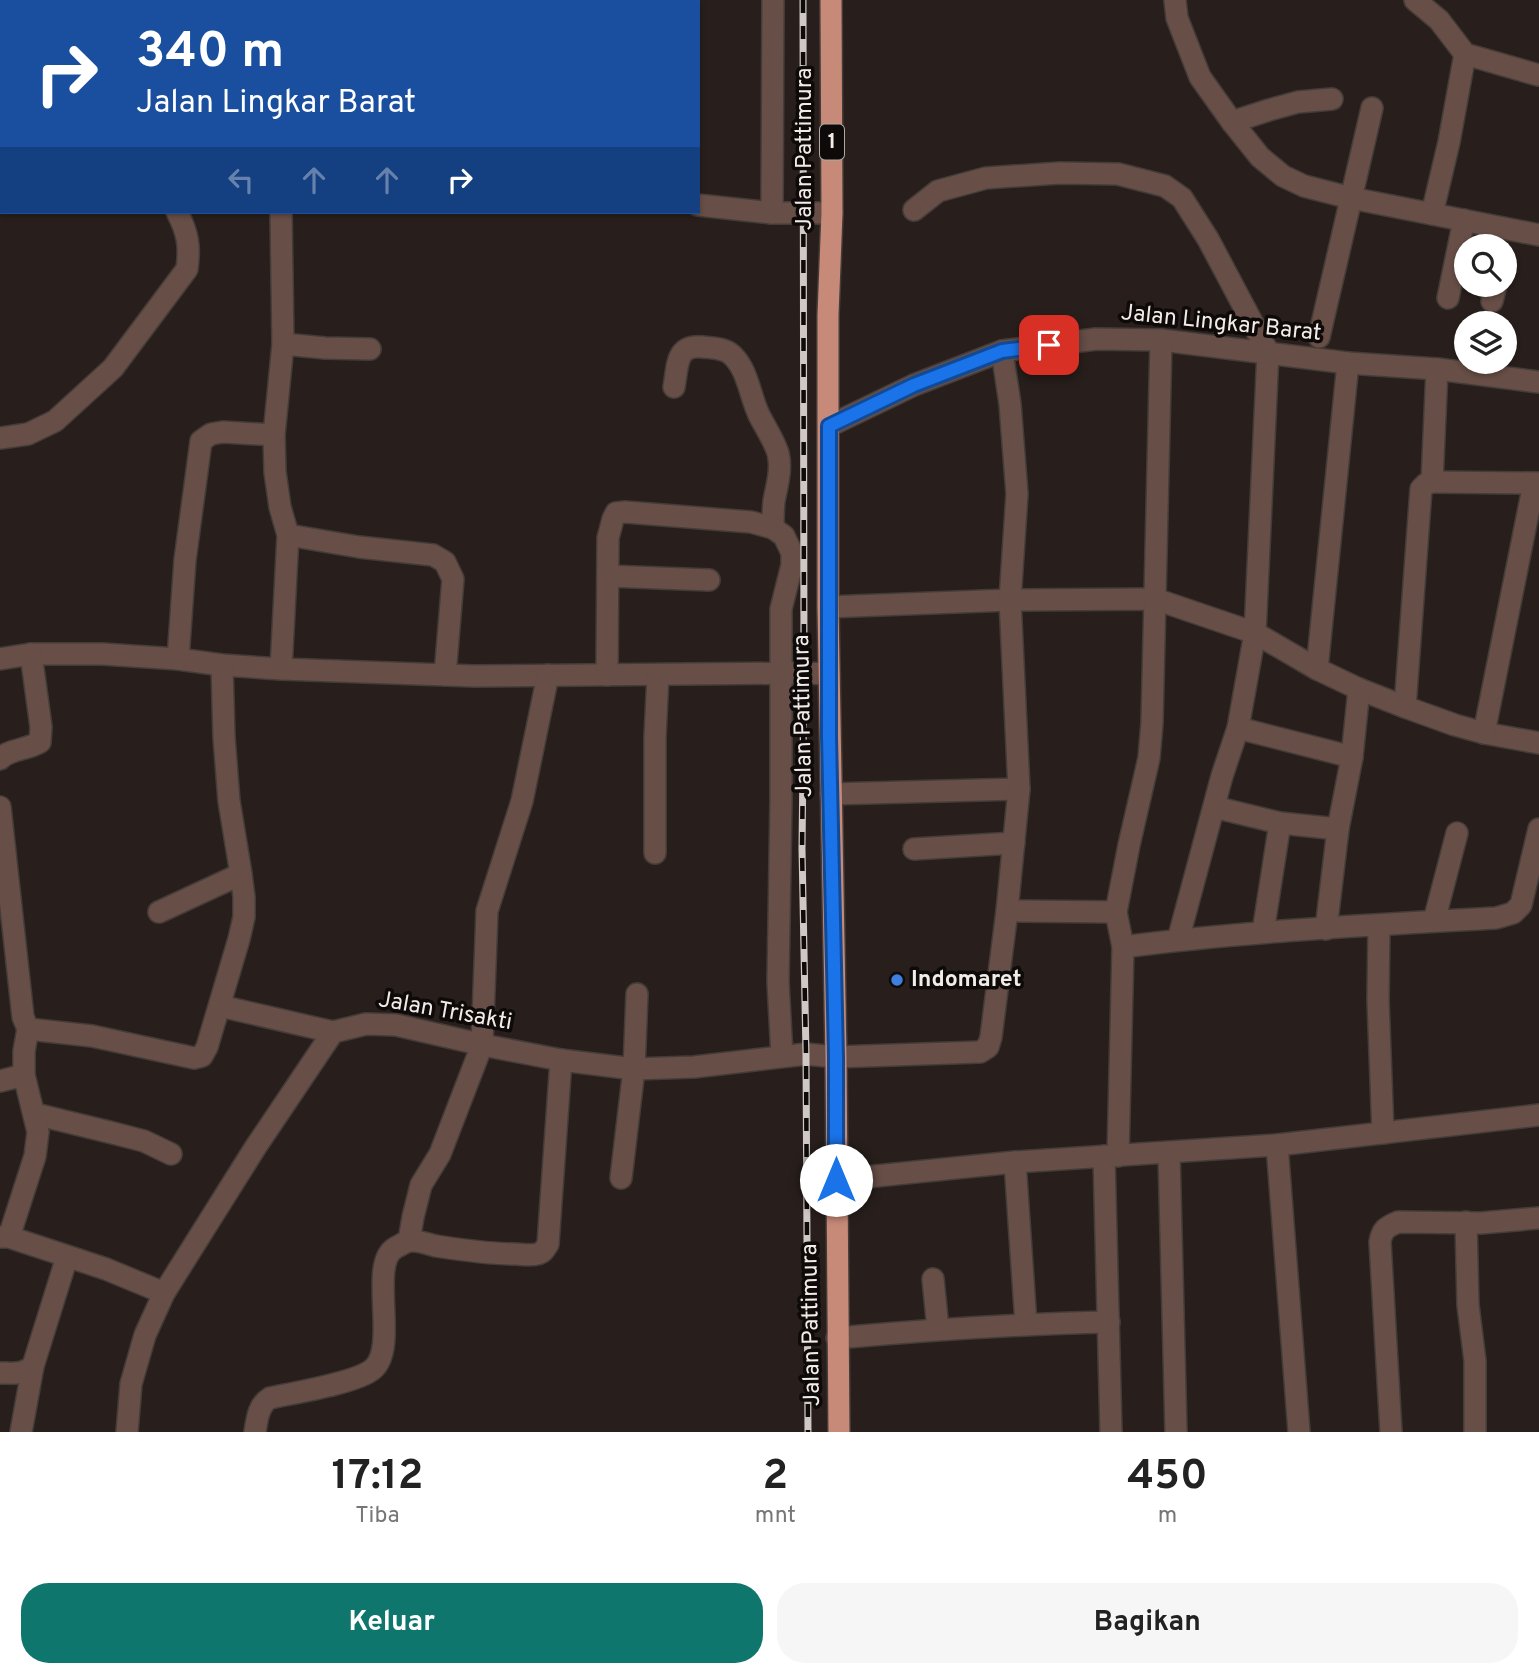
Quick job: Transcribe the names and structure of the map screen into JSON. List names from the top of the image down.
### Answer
{
  "streets": {
    "highway": ["1", "Jalan Pattimura"],
    "street": ["Jalan Lingkar Barat", "Jalan Trisakti"]
  },
  "crossings": [
    ["Jalan Pattimura", "Jalan Lingkar Barat"],
    ["Jalan Pattimura", "Jalan Trisakti"],
    ["Jalan Lingkar Barat", "Jalan Trisakti"]
  ],
  "places": ["Indomaret"],
  "page": {
    "turn": ["340 m", "Jalan Lingkar Barat"],
    "eta": [
      "17:12",
      "Tiba",
      "2",
      "mnt",
      "450",
      "m"
    ],
    "buttons": ["Keluar", "Bagikan"]
  }
}
